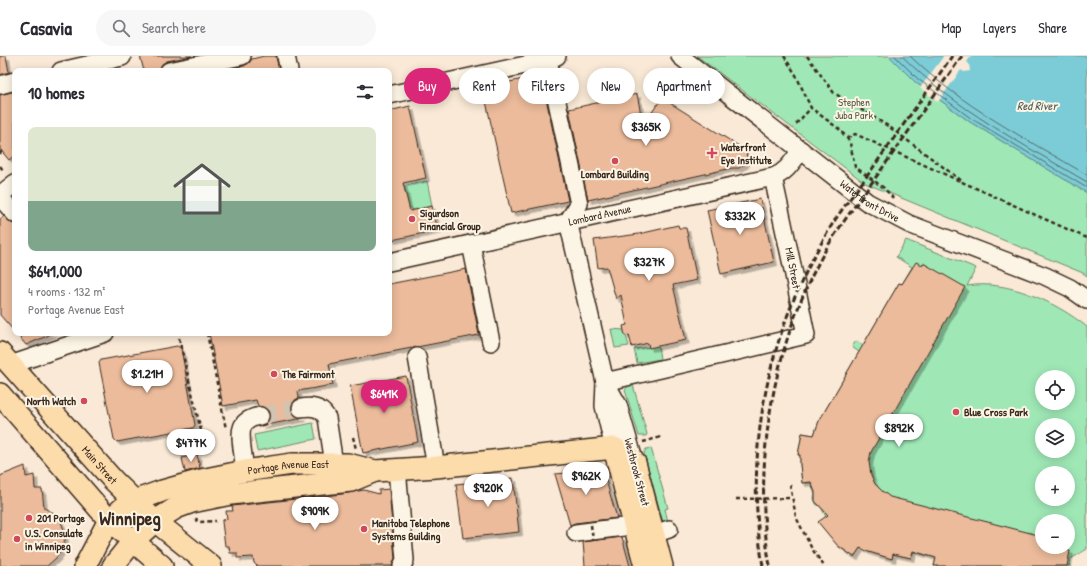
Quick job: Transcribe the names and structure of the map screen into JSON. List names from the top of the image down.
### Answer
{
  "streets": {
    "main road": ["Main Street", "Portage Avenue East", "Westbrook Street"],
    "street": ["Waterfront Drive", "Lombard Avenue", "Mill Street"]
  },
  "crossings": [
    ["Waterfront Drive", "Lombard Avenue"],
    ["Lombard Avenue", "Mill Street"],
    ["Lombard Avenue", "Westbrook Street"],
    ["Mill Street", "Westbrook Street"],
    ["Main Street", "Portage Avenue East"],
    ["Portage Avenue East", "Westbrook Street"]
  ],
  "districts": ["Winnipeg"],
  "water": ["Red River"],
  "parks": ["Stephen Juba Park"],
  "places": {
    "health": ["Waterfront Eye Institute"],
    "other": [
      "Lombard Building",
      "Sigurdson Financial Group",
      "The Fairmont",
      "North Watch",
      "Blue Cross Park",
      "201 Portage",
      "Manitoba Telephone Systems Building",
      "U.S. Consulate in Winnipeg"
    ]
  },
  "page": {
    "header": "Casavia",
    "search": "Search here",
    "nav": ["Map", "Layers", "Share"],
    "chip": [
      "Buy",
      "Rent",
      "Filters",
      "New",
      "Apartment"
    ],
    "heading": "10 homes",
    "price": [
      "$365K",
      "$332K",
      "$327K",
      "$1.21M",
      "$641K",
      "$892K",
      "$477K",
      "$962K",
      "$920K",
      "$909K"
    ],
    "list": [
      {
        "name": "$641,000",
        "note": "4 rooms · 132 m² · Portage Avenue East"
      }
    ],
    "map_buttons": ["+", "−"]
  }
}
